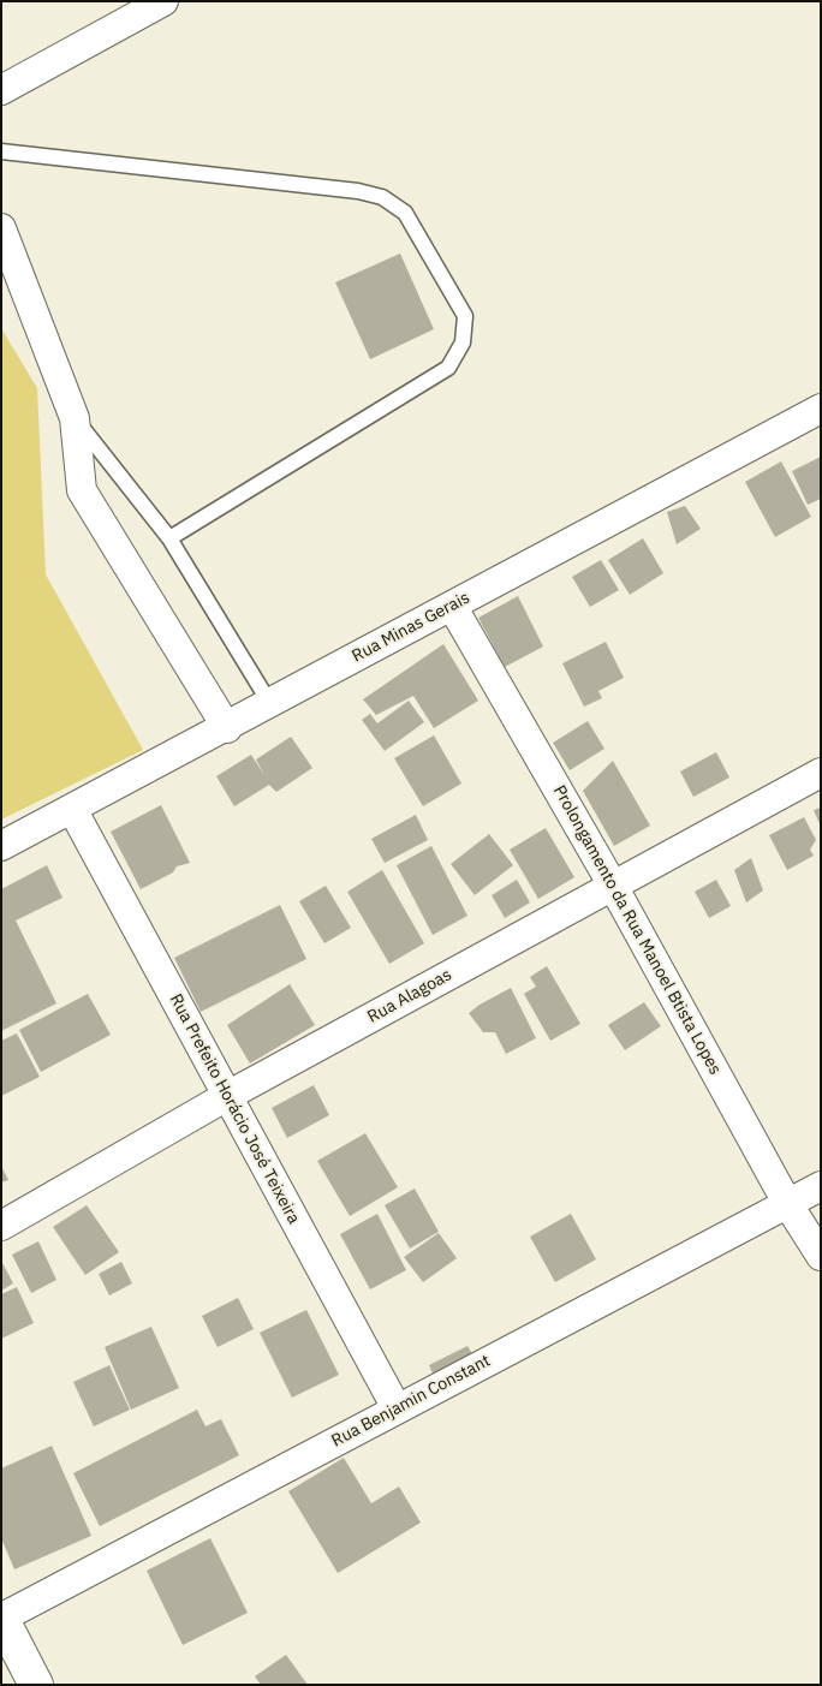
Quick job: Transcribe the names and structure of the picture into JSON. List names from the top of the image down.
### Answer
{
  "streets": {
    "street": [
      "Rua Minas Gerais",
      "Prolongamento da Rua Manoel Btista Lopes",
      "Rua Alagoas",
      "Rua Prefeito Horácio José Teixeira",
      "Rua Benjamin Constant"
    ]
  },
  "crossings": [
    ["Rua Minas Gerais", "Prolongamento da Rua Manoel Btista Lopes"],
    ["Rua Minas Gerais", "Rua Prefeito Horácio José Teixeira"],
    ["Prolongamento da Rua Manoel Btista Lopes", "Rua Alagoas"],
    ["Prolongamento da Rua Manoel Btista Lopes", "Rua Benjamin Constant"],
    ["Rua Alagoas", "Rua Prefeito Horácio José Teixeira"],
    ["Rua Prefeito Horácio José Teixeira", "Rua Benjamin Constant"]
  ]
}
